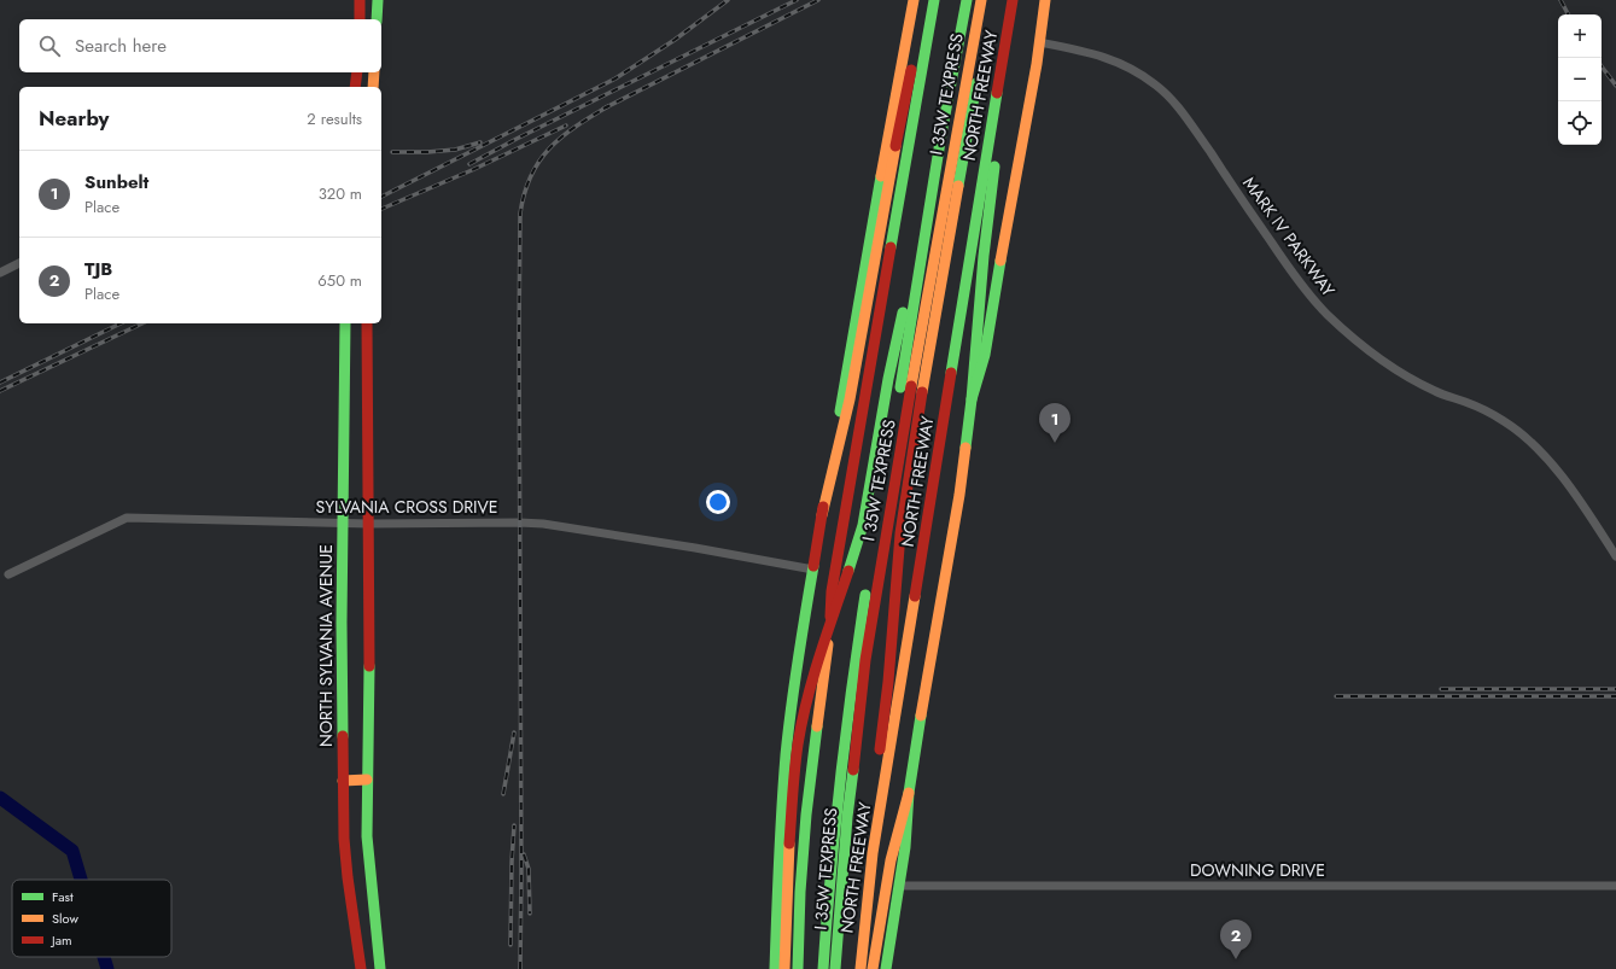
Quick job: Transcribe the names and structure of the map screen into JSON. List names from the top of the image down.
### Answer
{
  "streets": {
    "main road": ["I 35W TEXPRESS", "NORTH FREEWAY", "NORTH SYLVANIA AVENUE"],
    "street": ["MARK IV PARKWAY", "SYLVANIA CROSS DRIVE", "DOWNING DRIVE"]
  },
  "crossings": [
    ["SYLVANIA CROSS DRIVE", "NORTH SYLVANIA AVENUE"]
  ],
  "legend": ["Fast", "Slow", "Jam"],
  "page": {
    "map_buttons": ["+", "−"],
    "search": "Search here",
    "heading": ["Nearby", "2 results"],
    "list": [
      {
        "mark": "1",
        "name": "Sunbelt",
        "note": "Place",
        "value": "320 m"
      },
      {
        "mark": "2",
        "name": "TJB",
        "note": "Place",
        "value": "650 m"
      }
    ],
    "pins": ["1", "2"]
  }
}
